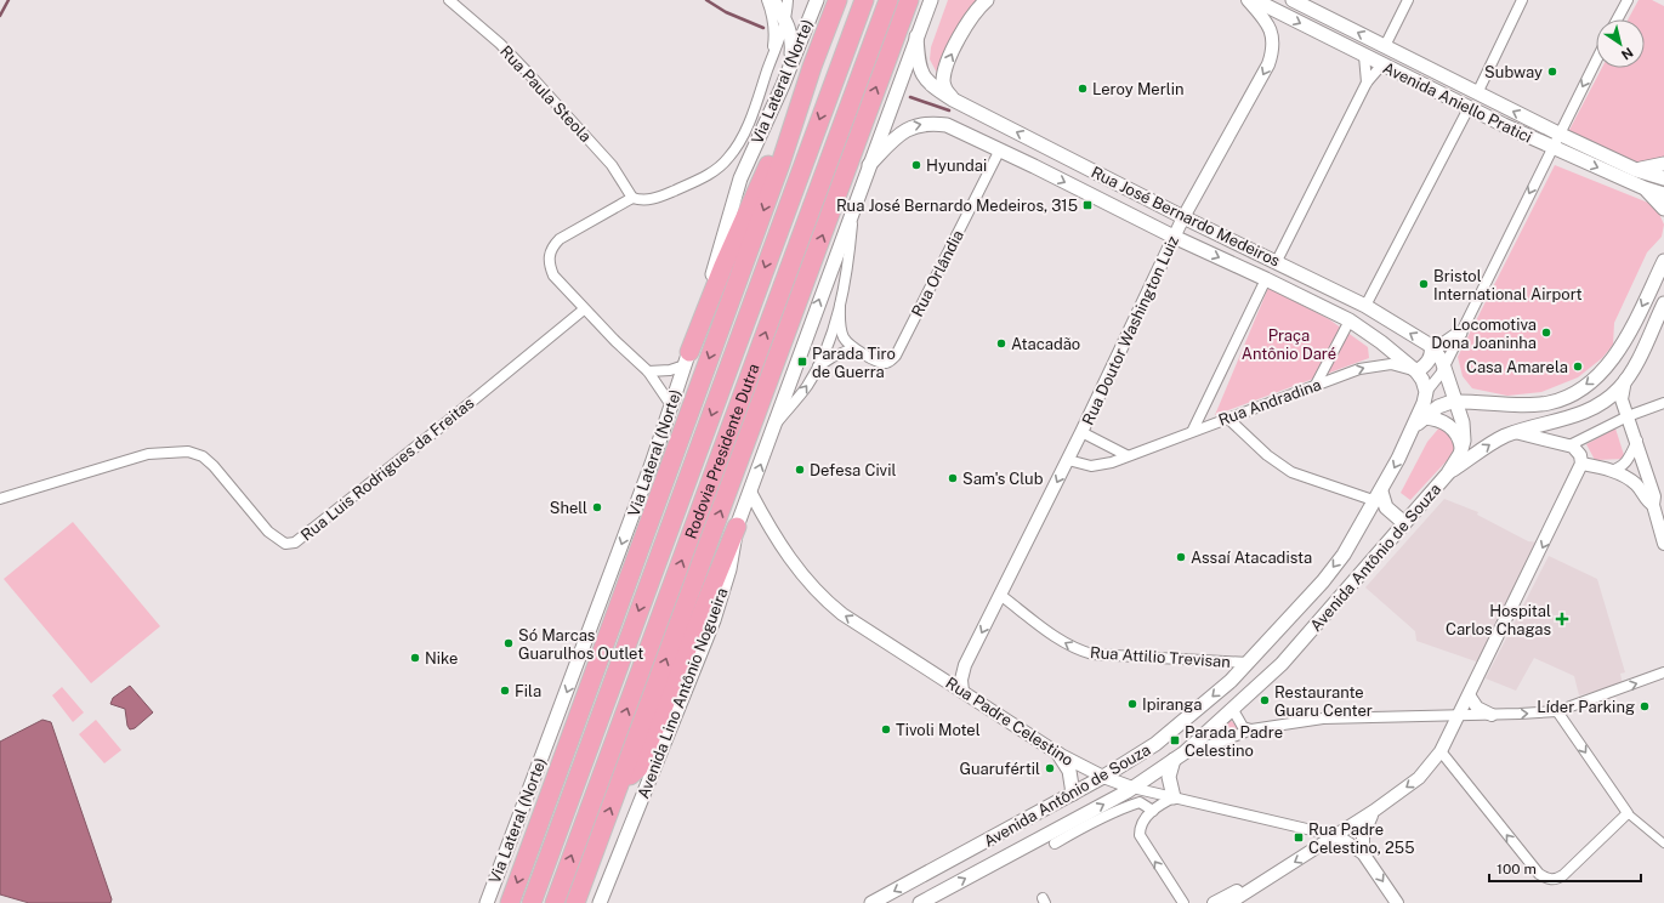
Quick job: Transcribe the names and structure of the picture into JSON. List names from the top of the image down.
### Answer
{
  "streets": {
    "highway": ["Rodovia Presidente Dutra"],
    "main road": [
      "Via Lateral (Norte)",
      "Avenida Aniello Pratici",
      "Rua José Bernardo Medeiros",
      "Avenida Antônio de Souza",
      "Avenida Lino Antônio Nogueira"
    ],
    "street": [
      "Rua Paula Steola",
      "Rua Orlândia",
      "Rua Doutor Washington Luiz",
      "Rua Andradina",
      "Rua Luis Rodrigues da Freitas",
      "Rua Attilio Trevisan",
      "Rua Padre Celestino"
    ]
  },
  "crossings": [
    ["Rua José Bernardo Medeiros", "Rua Orlândia"],
    ["Rua José Bernardo Medeiros", "Rua Doutor Washington Luiz"],
    ["Rua José Bernardo Medeiros", "Rua Andradina"],
    ["Rua José Bernardo Medeiros", "Avenida Antônio de Souza"],
    ["Rua José Bernardo Medeiros", "Avenida Lino Antônio Nogueira"],
    ["Rua Doutor Washington Luiz", "Rua Andradina"],
    ["Rua Doutor Washington Luiz", "Rua Attilio Trevisan"],
    ["Rua Doutor Washington Luiz", "Rua Padre Celestino"],
    ["Avenida Antônio de Souza", "Rua Attilio Trevisan"],
    ["Avenida Antônio de Souza", "Rua Padre Celestino"],
    ["Avenida Lino Antônio Nogueira", "Rua Padre Celestino"]
  ],
  "one_way": ["Via Lateral (Norte)", "Rua Attilio Trevisan"],
  "parks": ["Praça Antônio Daré"],
  "places": {
    "other": [
      "Subway",
      "Leroy Merlin",
      "Hyundai",
      "Bristol International Airport",
      "Locomotiva Dona Joaninha",
      "Atacadão",
      "Casa Amarela",
      "Defesa Civil",
      "Sam's Club",
      "Shell",
      "Assaí Atacadista",
      "Só Marcas Guarulhos Outlet",
      "Nike",
      "Fila",
      "Restaurante Guaru Center",
      "Ipiranga",
      "Líder Parking",
      "Tivoli Motel",
      "Guarufértil"
    ],
    "transit": [
      "Rua José Bernardo Medeiros, 315",
      "Parada Tiro de Guerra",
      "Parada Padre Celestino",
      "Rua Padre Celestino, 255"
    ],
    "health": ["Hospital Carlos Chagas"]
  },
  "scale_bar": "100 m",
  "north": "bottom right"
}
